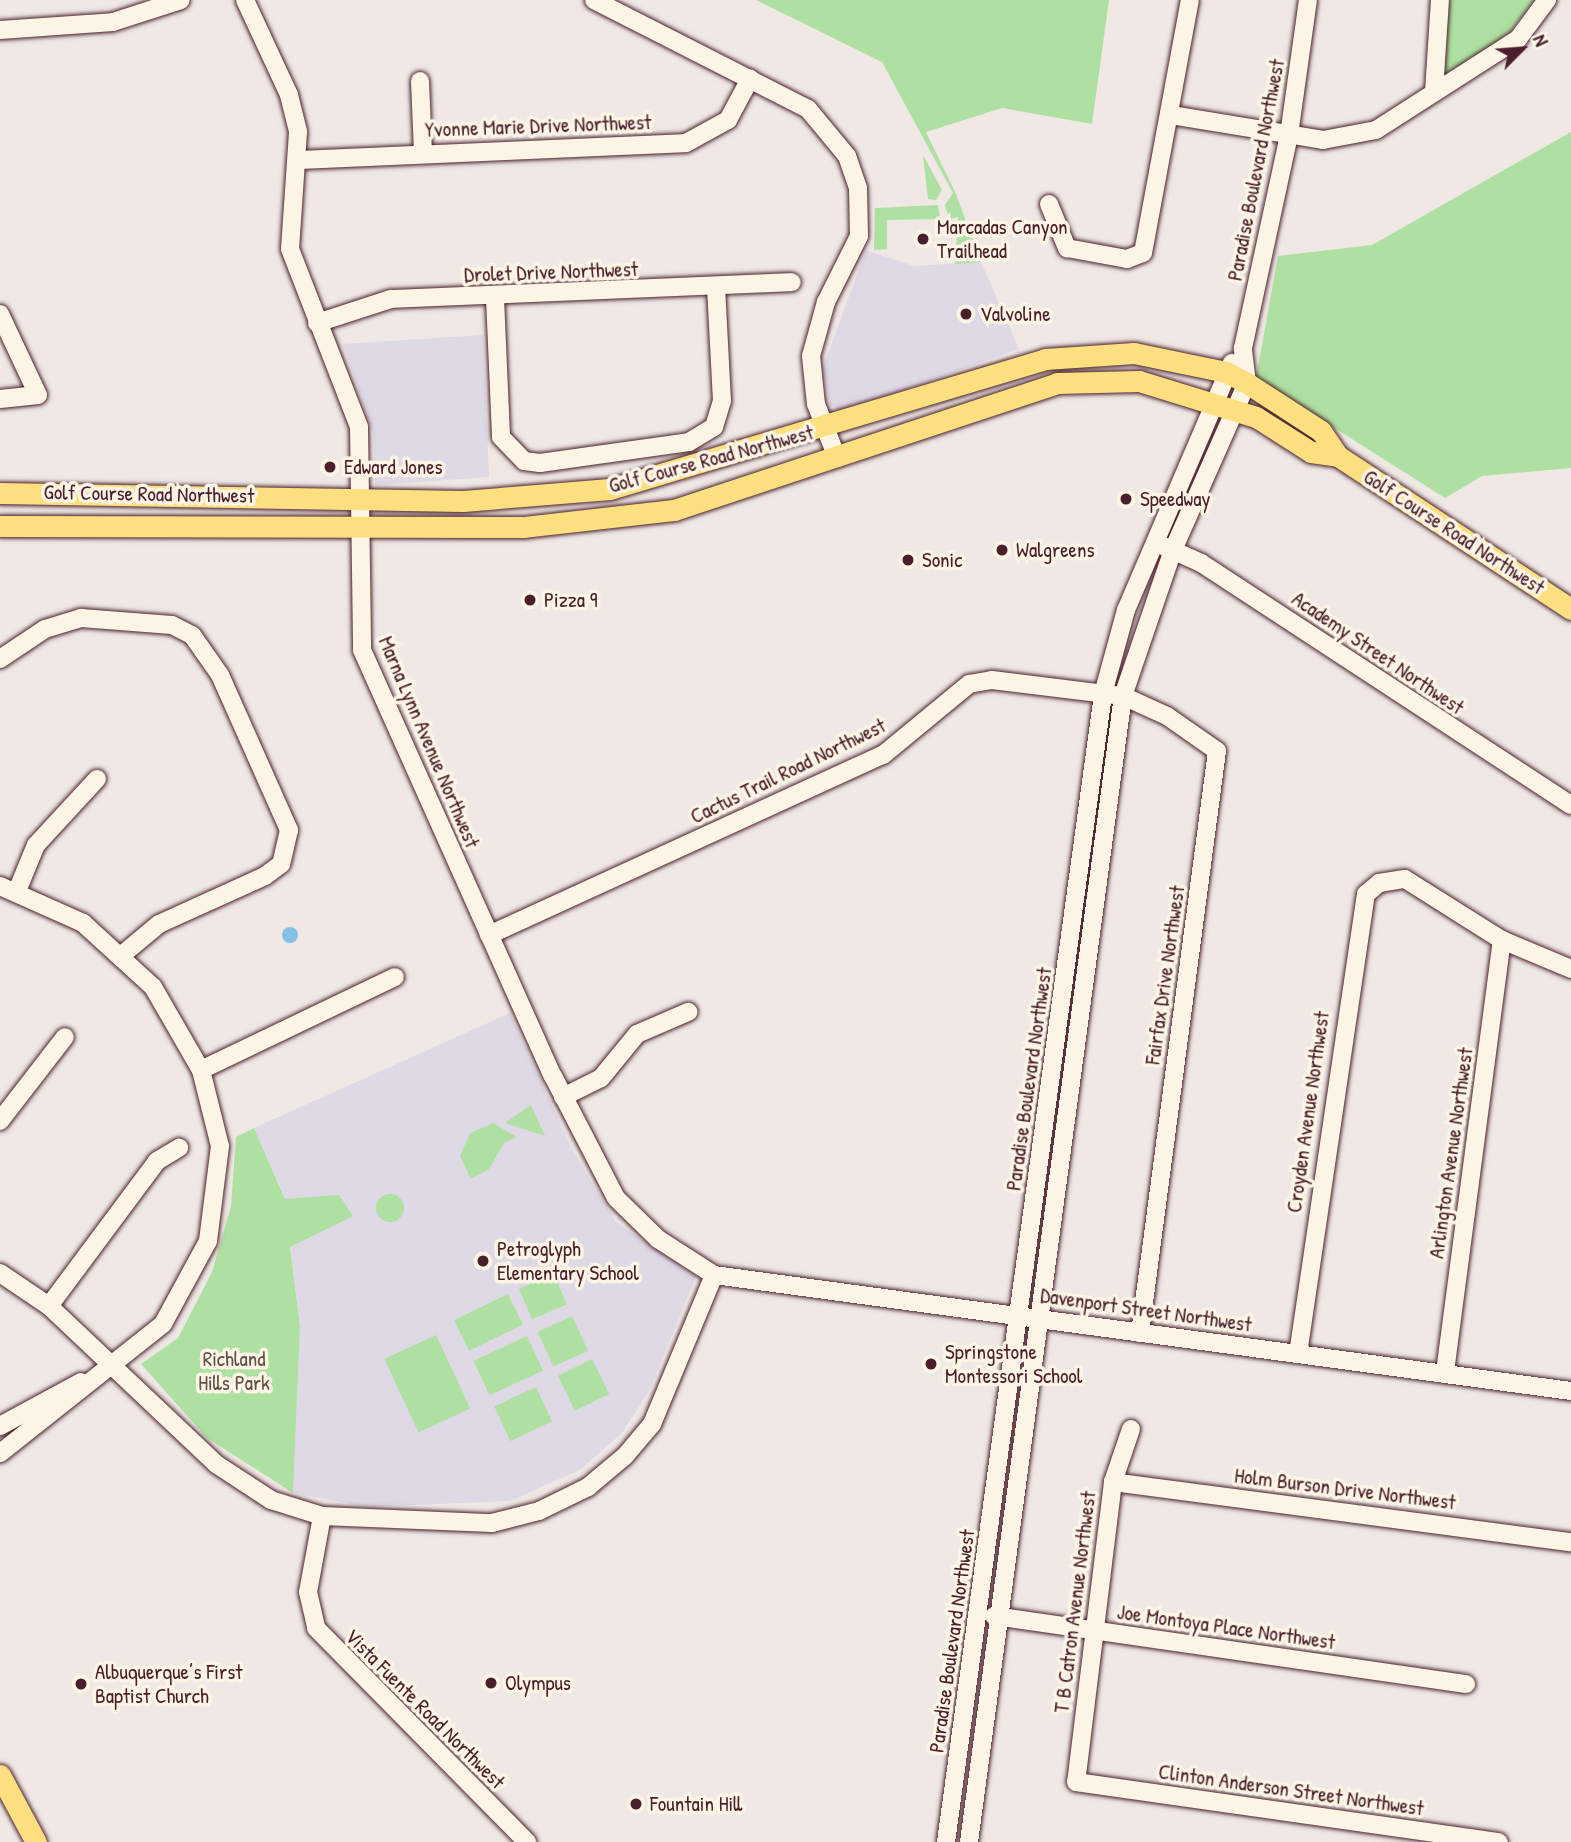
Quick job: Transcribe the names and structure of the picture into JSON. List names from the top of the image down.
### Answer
{
  "streets": {
    "main road": ["Golf Course Road Northwest"],
    "street": [
      "Yvonne Marie Drive Northwest",
      "Paradise Boulevard Northwest",
      "Drolet Drive Northwest",
      "Academy Street Northwest",
      "Marna Lynn Avenue Northwest",
      "Cactus Trail Road Northwest",
      "Fairfax Drive Northwest",
      "Croyden Avenue Northwest",
      "Arlington Avenue Northwest",
      "Davenport Street Northwest",
      "Holm Burson Drive Northwest",
      "T B Catron Avenue Northwest",
      "Joe Montoya Place Northwest",
      "Vista Fuente Road Northwest",
      "Clinton Anderson Street Northwest"
    ]
  },
  "crossings": [
    ["Yvonne Marie Drive Northwest", "Marna Lynn Avenue Northwest"],
    ["Paradise Boulevard Northwest", "Golf Course Road Northwest"],
    ["Paradise Boulevard Northwest", "Academy Street Northwest"],
    ["Paradise Boulevard Northwest", "Cactus Trail Road Northwest"],
    ["Paradise Boulevard Northwest", "Fairfax Drive Northwest"],
    ["Paradise Boulevard Northwest", "Davenport Street Northwest"],
    ["Paradise Boulevard Northwest", "Joe Montoya Place Northwest"],
    ["Drolet Drive Northwest", "Marna Lynn Avenue Northwest"],
    ["Golf Course Road Northwest", "Marna Lynn Avenue Northwest"],
    ["Marna Lynn Avenue Northwest", "Cactus Trail Road Northwest"],
    ["Marna Lynn Avenue Northwest", "Davenport Street Northwest"],
    ["Cactus Trail Road Northwest", "Fairfax Drive Northwest"],
    ["Fairfax Drive Northwest", "Davenport Street Northwest"],
    ["Croyden Avenue Northwest", "Arlington Avenue Northwest"],
    ["Croyden Avenue Northwest", "Davenport Street Northwest"],
    ["Arlington Avenue Northwest", "Davenport Street Northwest"],
    ["Holm Burson Drive Northwest", "T B Catron Avenue Northwest"],
    ["T B Catron Avenue Northwest", "Joe Montoya Place Northwest"],
    ["T B Catron Avenue Northwest", "Clinton Anderson Street Northwest"]
  ],
  "parks": ["Richland Hills Park"],
  "places": [
    "Marcadas Canyon Trailhead",
    "Valvoline",
    "Edward Jones",
    "Speedway",
    "Walgreens",
    "Sonic",
    "Pizza 9",
    "Petroglyph Elementary School",
    "Springstone Montessori School",
    "Olympus",
    "Albuquerque’s First Baptist Church",
    "Fountain Hill"
  ],
  "north": "top right"
}
